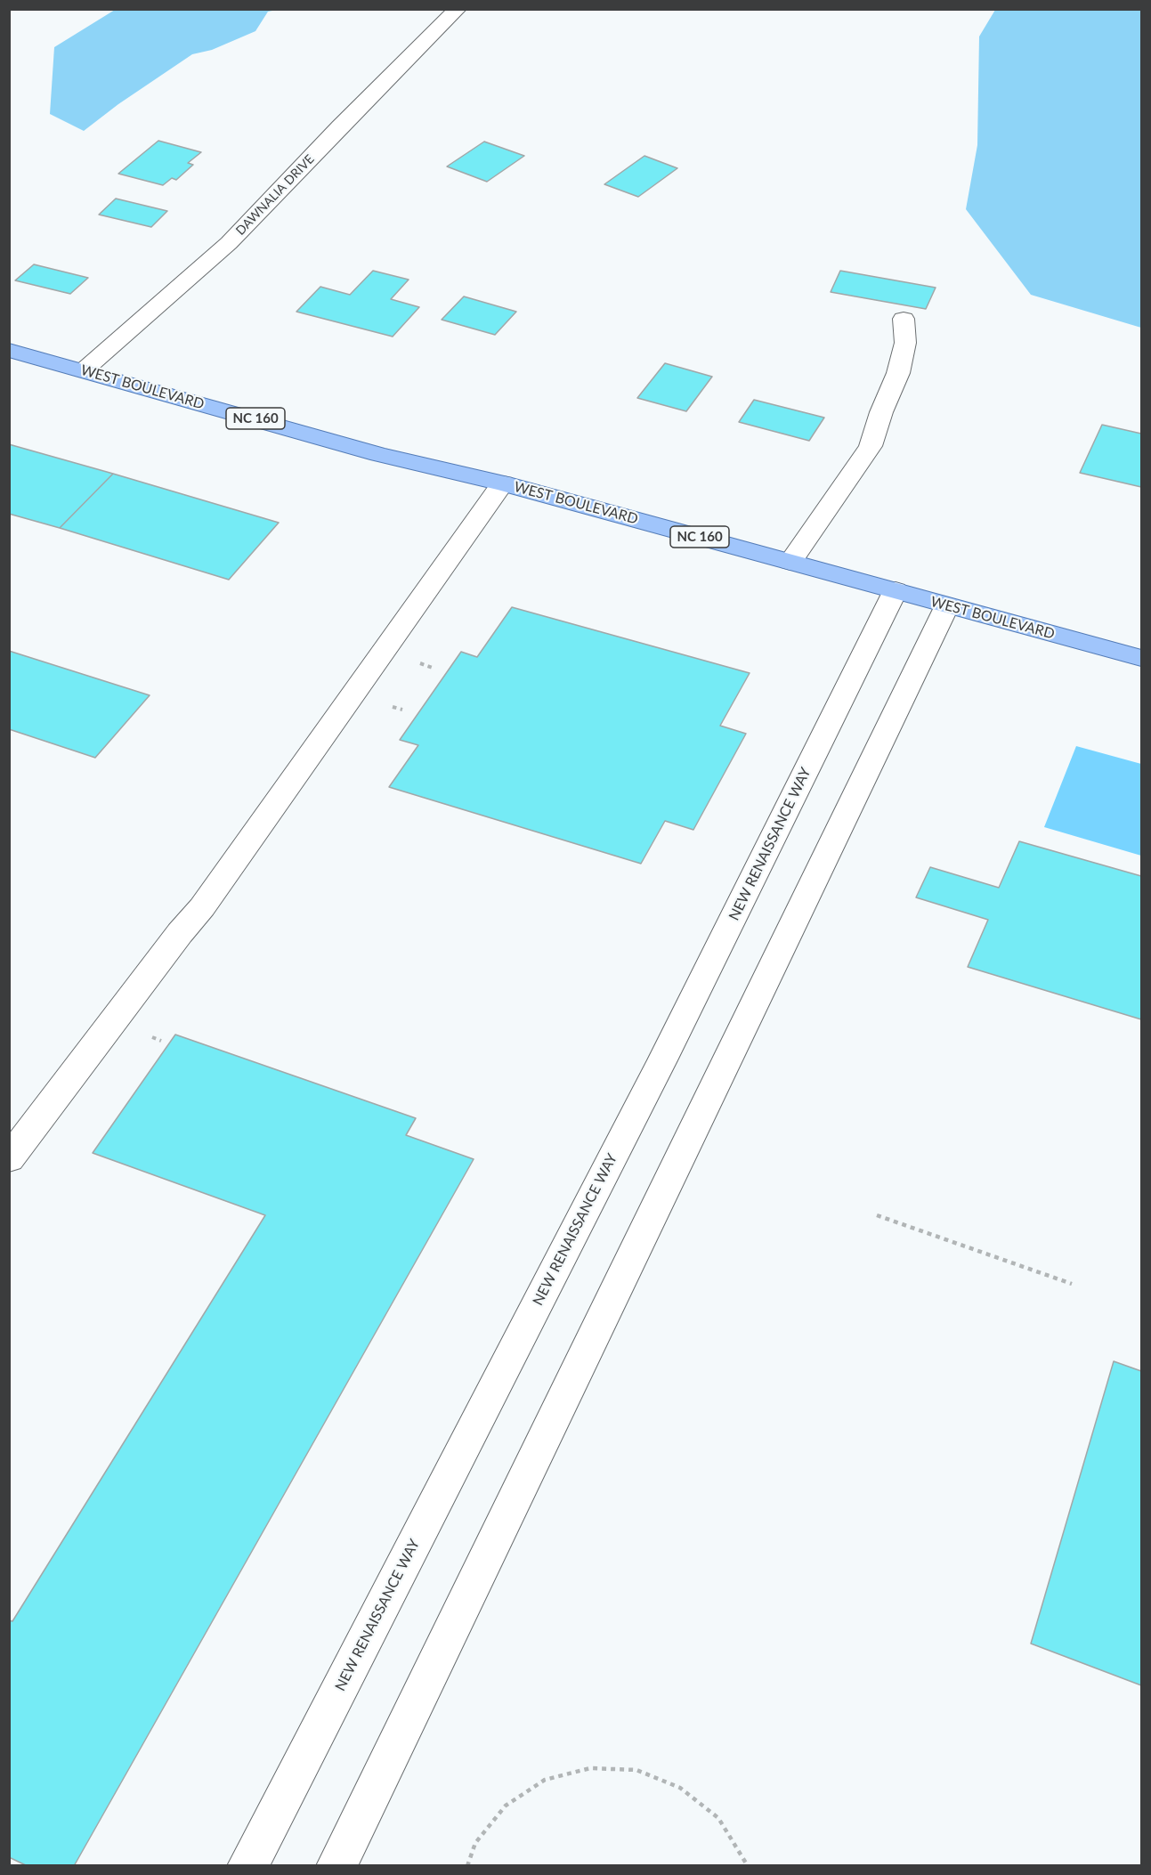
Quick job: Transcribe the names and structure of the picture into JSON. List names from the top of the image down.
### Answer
{
  "streets": {
    "main road": ["WEST BOULEVARD", "NC 160"],
    "street": ["DAWNALIA DRIVE", "NEW RENAISSANCE WAY"]
  },
  "crossings": [
    ["DAWNALIA DRIVE", "WEST BOULEVARD"],
    ["WEST BOULEVARD", "NEW RENAISSANCE WAY"]
  ]
}
